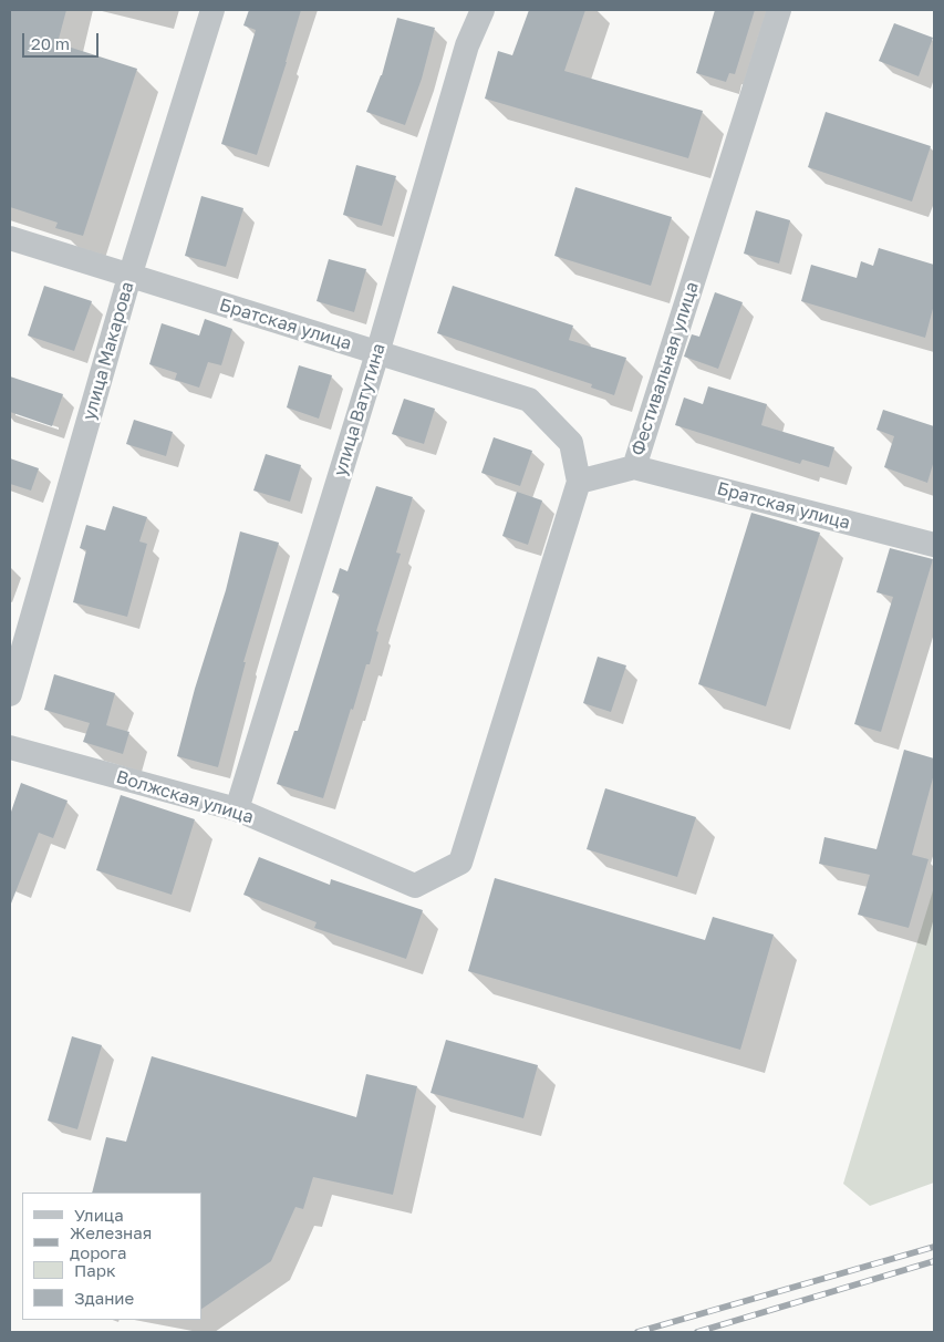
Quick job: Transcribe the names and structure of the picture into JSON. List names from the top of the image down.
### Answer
{
  "streets": {
    "street": [
      "Братская улица",
      "улица Макарова",
      "Фестивальная улица",
      "улица Ватутина",
      "Волжская улица"
    ]
  },
  "crossings": [
    ["Братская улица", "улица Макарова"],
    ["Братская улица", "Фестивальная улица"],
    ["Братская улица", "улица Ватутина"],
    ["Братская улица", "Волжская улица"],
    ["Фестивальная улица", "Волжская улица"],
    ["улица Ватутина", "Волжская улица"]
  ],
  "legend": [
    "Улица",
    "Железная дорога",
    "Парк",
    "Здание"
  ],
  "scale_bar": "20 m"
}
